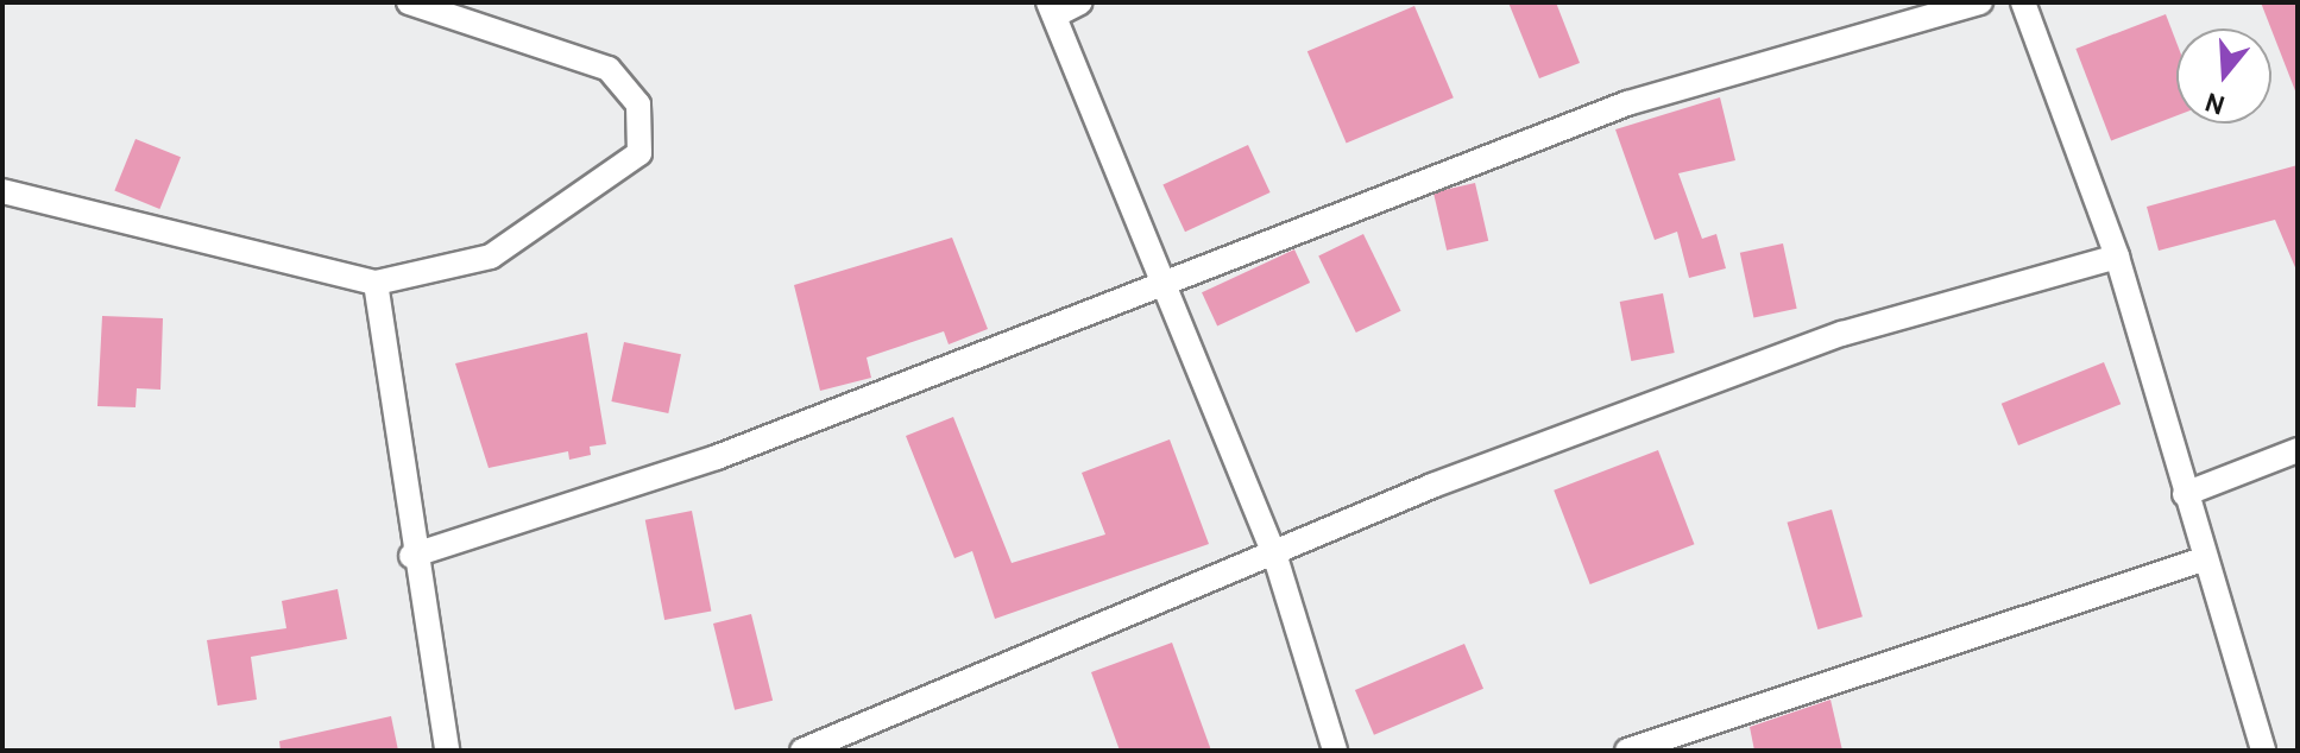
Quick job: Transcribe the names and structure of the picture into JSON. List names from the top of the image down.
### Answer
{
  "north": "bottom"
}
